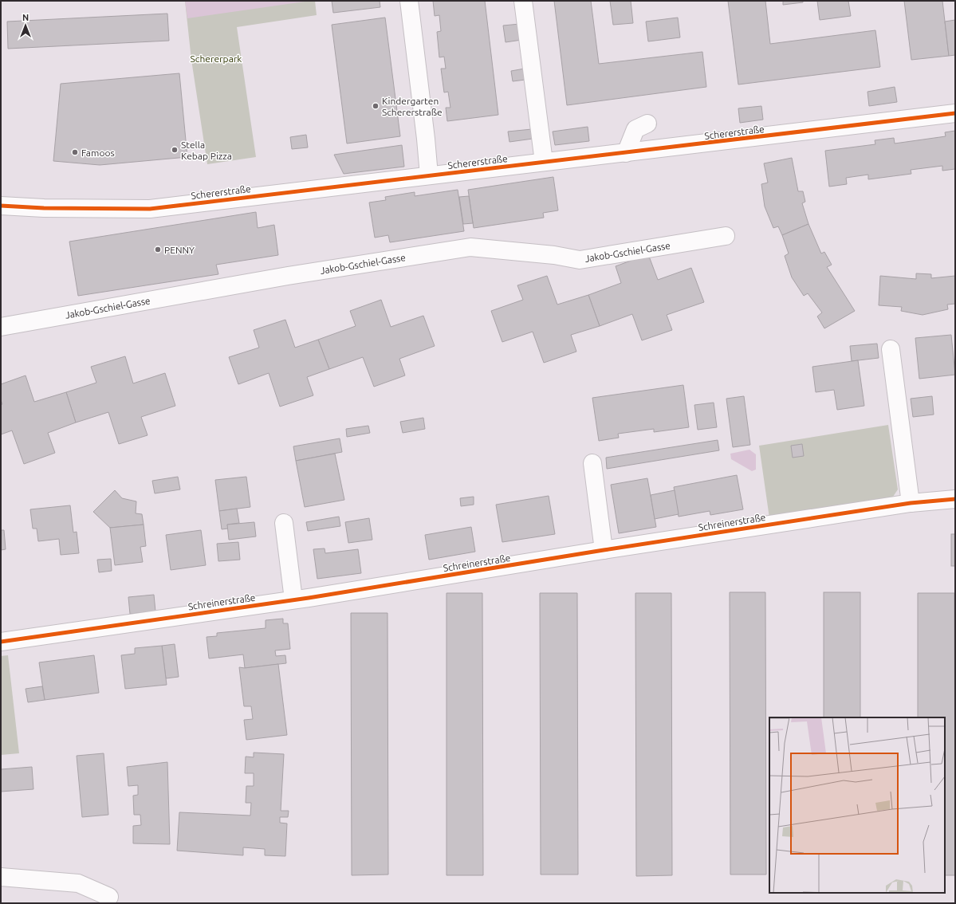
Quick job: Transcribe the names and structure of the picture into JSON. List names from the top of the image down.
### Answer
{
  "streets": {
    "street": ["Schererstraße", "Jakob-Gschiel-Gasse", "Schreinerstraße"]
  },
  "parks": ["Schererpark"],
  "places": [
    "Kindergarten Schererstraße",
    "Stella Kebap Pizza",
    "Famoos",
    "PENNY"
  ],
  "north": "top"
}
